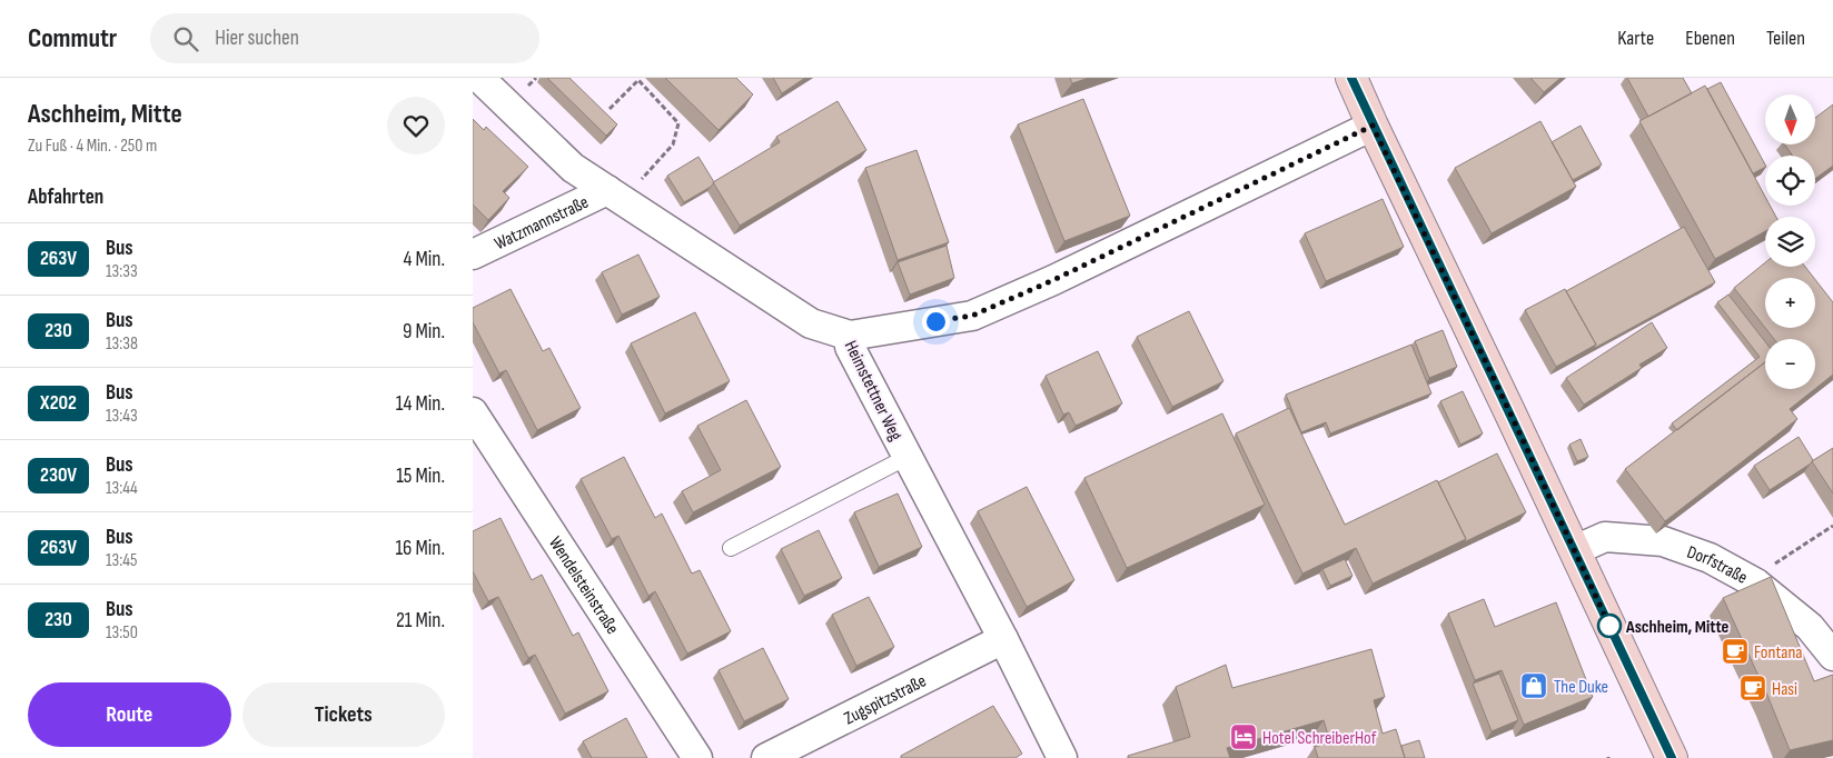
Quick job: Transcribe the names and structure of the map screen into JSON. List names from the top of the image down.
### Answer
{
  "streets": {
    "street": [
      "Watzmannstraße",
      "Heimstettner Weg",
      "Dorfstraße",
      "Wendelsteinstraße",
      "Zugspitzstraße"
    ]
  },
  "crossings": [
    ["Watzmannstraße", "Heimstettner Weg"],
    ["Heimstettner Weg", "Zugspitzstraße"]
  ],
  "places": {
    "other": ["Aschheim, Mitte"],
    "cafe": ["Fontana", "Hasi"],
    "shop": ["The Duke"],
    "hotel": ["Hotel SchreiberHof"]
  },
  "lines": ["bus line 263V"],
  "north": "bottom",
  "page": {
    "header": "Commutr",
    "search": "Hier suchen",
    "nav": ["Karte", "Ebenen", "Teilen"],
    "heading": [
      ["Aschheim, Mitte", "Zu Fuß · 4 Min. · 250 m"],
      "Abfahrten"
    ],
    "map_buttons": ["+", "−"],
    "list": [
      {
        "mark": "263V",
        "name": "Bus",
        "note": "13:33",
        "value": "4 Min."
      },
      {
        "mark": "230",
        "name": "Bus",
        "note": "13:38",
        "value": "9 Min."
      },
      {
        "mark": "X202",
        "name": "Bus",
        "note": "13:43",
        "value": "14 Min."
      },
      {
        "mark": "230V",
        "name": "Bus",
        "note": "13:44",
        "value": "15 Min."
      },
      {
        "mark": "263V",
        "name": "Bus",
        "note": "13:45",
        "value": "16 Min."
      },
      {
        "mark": "230",
        "name": "Bus",
        "note": "13:50",
        "value": "21 Min."
      }
    ],
    "buttons": ["Route", "Tickets"]
  }
}
